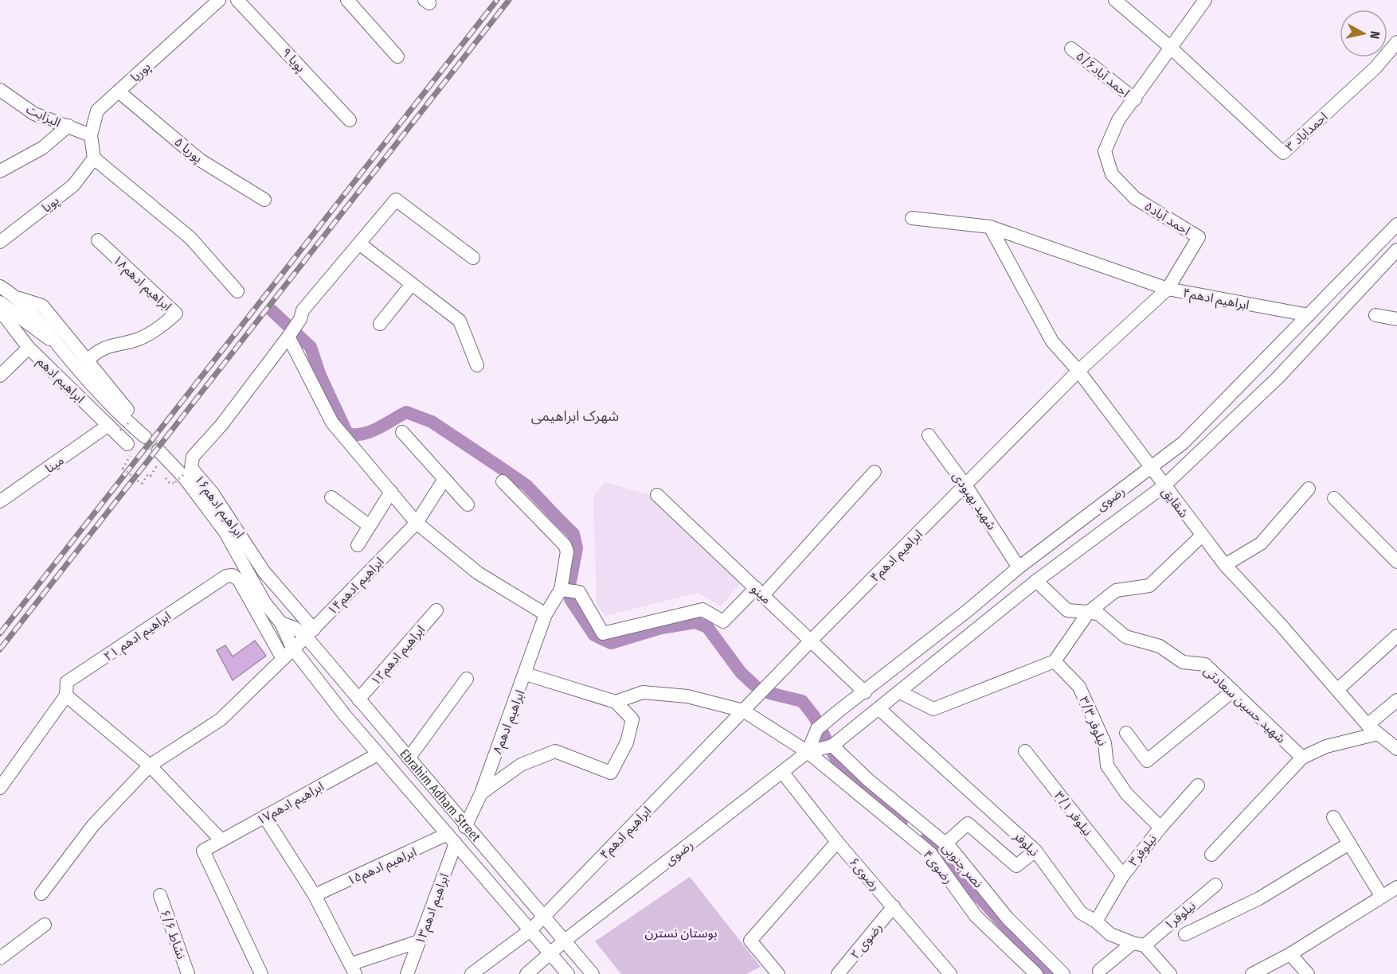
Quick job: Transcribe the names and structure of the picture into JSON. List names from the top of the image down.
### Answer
{
  "streets": {
    "street": [
      "پویا ۹",
      "پوریا",
      "احمد آباد۵/۶",
      "الیزابت",
      "احمداباد ۳",
      "پوریا ۵",
      "پویا",
      "احمد آباد۵",
      "ابراهیم ادهم۱۸",
      "ابراهیم ادهم۴",
      "ابراهیم ادهم",
      "مینا",
      "رضوی",
      "شهید بهبودی",
      "شقایق",
      "ابراهیم ادهم۱۶",
      "ابراهیم ادهم۱۴",
      "مینو",
      "ابراهیم ادهم ۲۱",
      "ابراهیم ادهم۱۲",
      "شهید حسین سعادتی",
      "نیلوفر ۳/۳",
      "ابراهیم ادهم۸",
      "Ebrahim Adham Street",
      "ابراهیم ادهم۱۷",
      "نیلوفر ۳/۱",
      "نیلوفر",
      "نیلوفر۳",
      "نصر جنوبی",
      "ابراهیم ادهم۱۵",
      "رضوی۴",
      "رضوی۶",
      "ابراهیم ادهم۱۳",
      "نیلوفر۱",
      "نشاط ۶/۶",
      "رضوی ۲"
    ]
  },
  "crossings": [
    ["پوریا", "الیزابت"],
    ["پوریا", "پوریا ۵"],
    ["پوریا", "پویا"],
    ["احمد آباد۵/۶", "احمد آباد۵"],
    ["احمداباد ۳", "احمد آباد۵"],
    ["احمد آباد۵", "ابراهیم ادهم۴"],
    ["ابراهیم ادهم۴", "رضوی"],
    ["ابراهیم ادهم۴", "شهید بهبودی"],
    ["ابراهیم ادهم۴", "شقایق"],
    ["ابراهیم ادهم۴", "مینو"],
    ["ابراهیم ادهم۴", "Ebrahim Adham Street"],
    ["ابراهیم ادهم۴", "رضوی۴"],
    ["ابراهیم ادهم", "مینا"],
    ["رضوی", "شهید بهبودی"],
    ["رضوی", "شقایق"],
    ["رضوی", "مینو"],
    ["رضوی", "Ebrahim Adham Street"],
    ["رضوی", "نیلوفر"],
    ["رضوی", "نصر جنوبی"],
    ["رضوی", "رضوی۴"],
    ["رضوی", "رضوی۶"],
    ["ابراهیم ادهم۱۶", "ابراهیم ادهم۱۴"],
    ["ابراهیم ادهم۱۶", "Ebrahim Adham Street"],
    ["ابراهیم ادهم۱۴", "ابراهیم ادهم ۲۱"],
    ["ابراهیم ادهم۱۴", "Ebrahim Adham Street"],
    ["ابراهیم ادهم۱۲", "Ebrahim Adham Street"],
    ["نیلوفر ۳/۳", "نیلوفر۳"],
    ["ابراهیم ادهم۸", "Ebrahim Adham Street"],
    ["Ebrahim Adham Street", "ابراهیم ادهم۱۷"],
    ["Ebrahim Adham Street", "ابراهیم ادهم۱۵"],
    ["Ebrahim Adham Street", "ابراهیم ادهم۱۳"],
    ["نیلوفر ۳/۱", "نیلوفر۳"],
    ["نیلوفر", "نیلوفر۳"],
    ["نیلوفر", "نیلوفر۱"],
    ["ابراهیم ادهم۱۵", "ابراهیم ادهم۱۳"],
    ["رضوی۶", "رضوی ۲"]
  ],
  "districts": ["شهرک ابراهیمی"],
  "parks": ["بوستان نسترن"],
  "north": "right"
}
